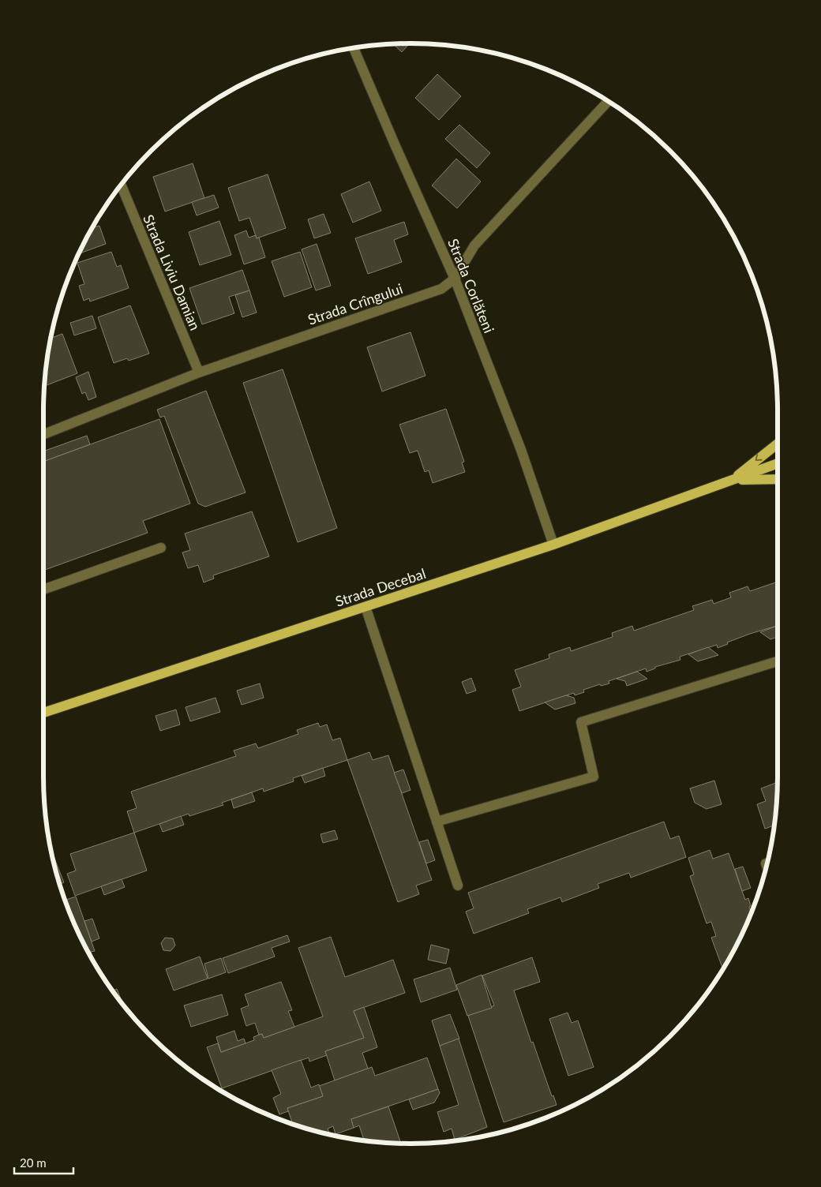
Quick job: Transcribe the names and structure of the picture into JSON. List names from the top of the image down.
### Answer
{
  "streets": {
    "main road": ["Strada Decebal"],
    "street": ["Strada Liviu Damian", "Strada Corlăteni", "Strada Crîngului"]
  },
  "crossings": [
    ["Strada Liviu Damian", "Strada Crîngului"],
    ["Strada Corlăteni", "Strada Crîngului"],
    ["Strada Corlăteni", "Strada Decebal"]
  ],
  "scale_bar": "20 m"
}
